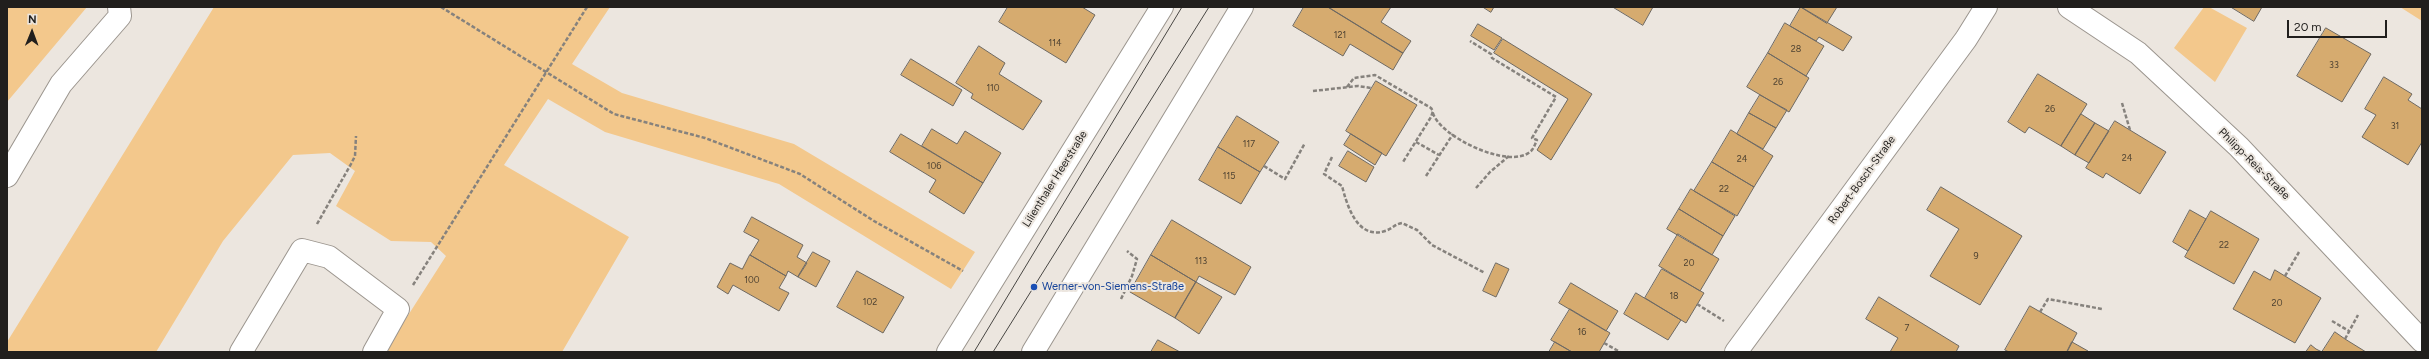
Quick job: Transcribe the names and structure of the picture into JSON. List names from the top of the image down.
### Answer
{
  "streets": {
    "street": ["Philipp-Reis-Straße", "Lilienthaler Heerstraße", "Robert-Bosch-Straße"]
  },
  "places": ["Werner-von-Siemens-Straße"],
  "house_numbers": [
    "121",
    "114",
    "28",
    "33",
    "26",
    "110",
    "26",
    "31",
    "117",
    "24",
    "24",
    "106",
    "115",
    "22",
    "22",
    "9",
    "113",
    "20",
    "100",
    "18",
    "102",
    "20",
    "7",
    "16"
  ],
  "scale_bar": "20 m",
  "north": "top"
}
